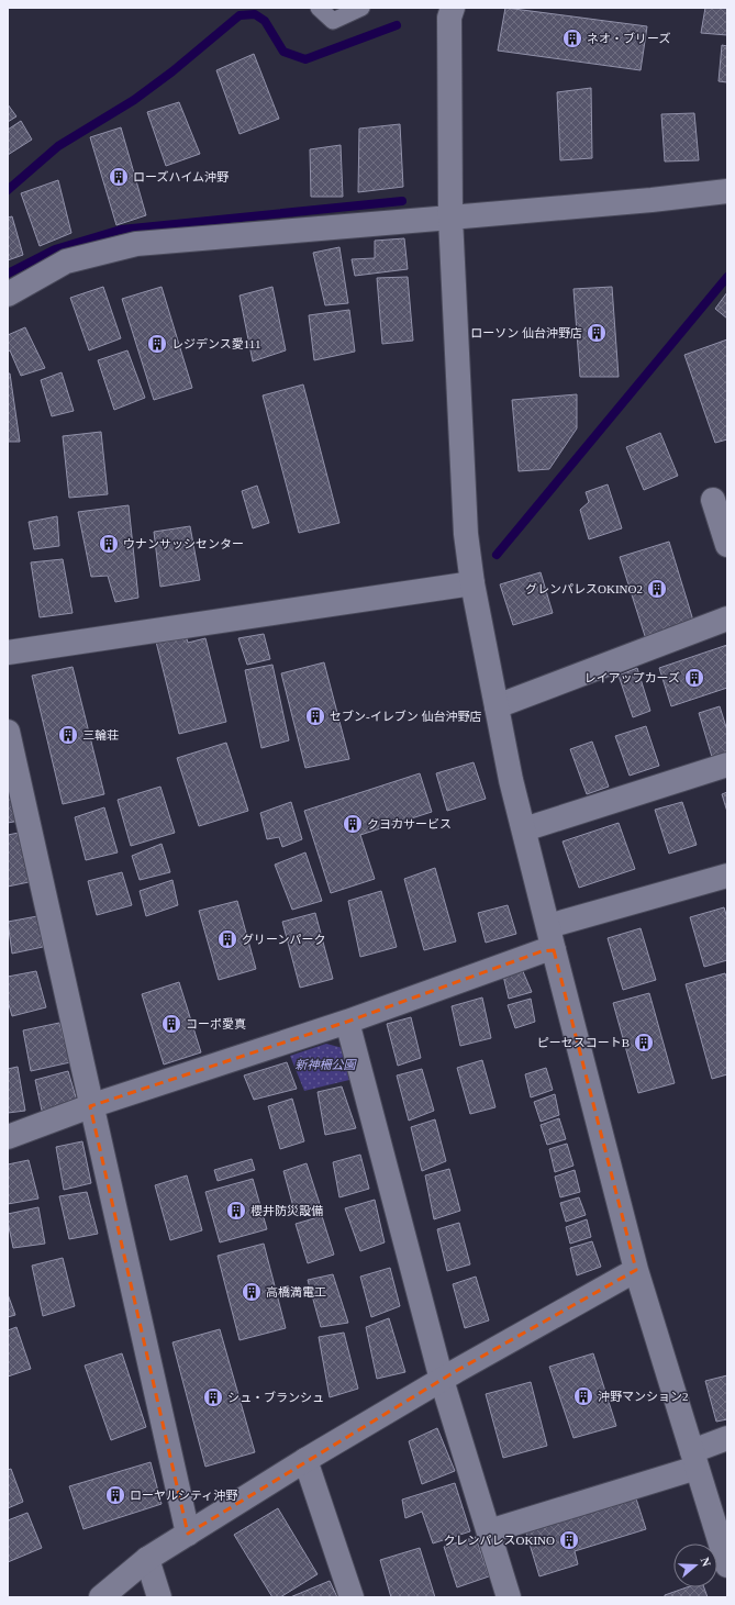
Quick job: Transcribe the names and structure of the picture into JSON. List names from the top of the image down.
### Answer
{
  "parks": ["新神柵公園"],
  "places": {
    "building": [
      "ネオ・ブリーズ",
      "ローズハイム沖野",
      "ローソン 仙台沖野店",
      "レジデンス愛111",
      "ウナンサッシセンター",
      "グレンパレスOKINO2",
      "レイアップカーズ",
      "セブン-イレブン 仙台沖野店",
      "三輪荘",
      "クヨカサービス",
      "グリーンパーク",
      "コーポ愛真",
      "ピーセスコートB",
      "櫻井防災設備",
      "高橋満電工",
      "沖野マンション2",
      "シュ・ブランシュ",
      "ローヤルシティ沖野",
      "クレンパレスOKINO"
    ]
  },
  "north": "right"
}
